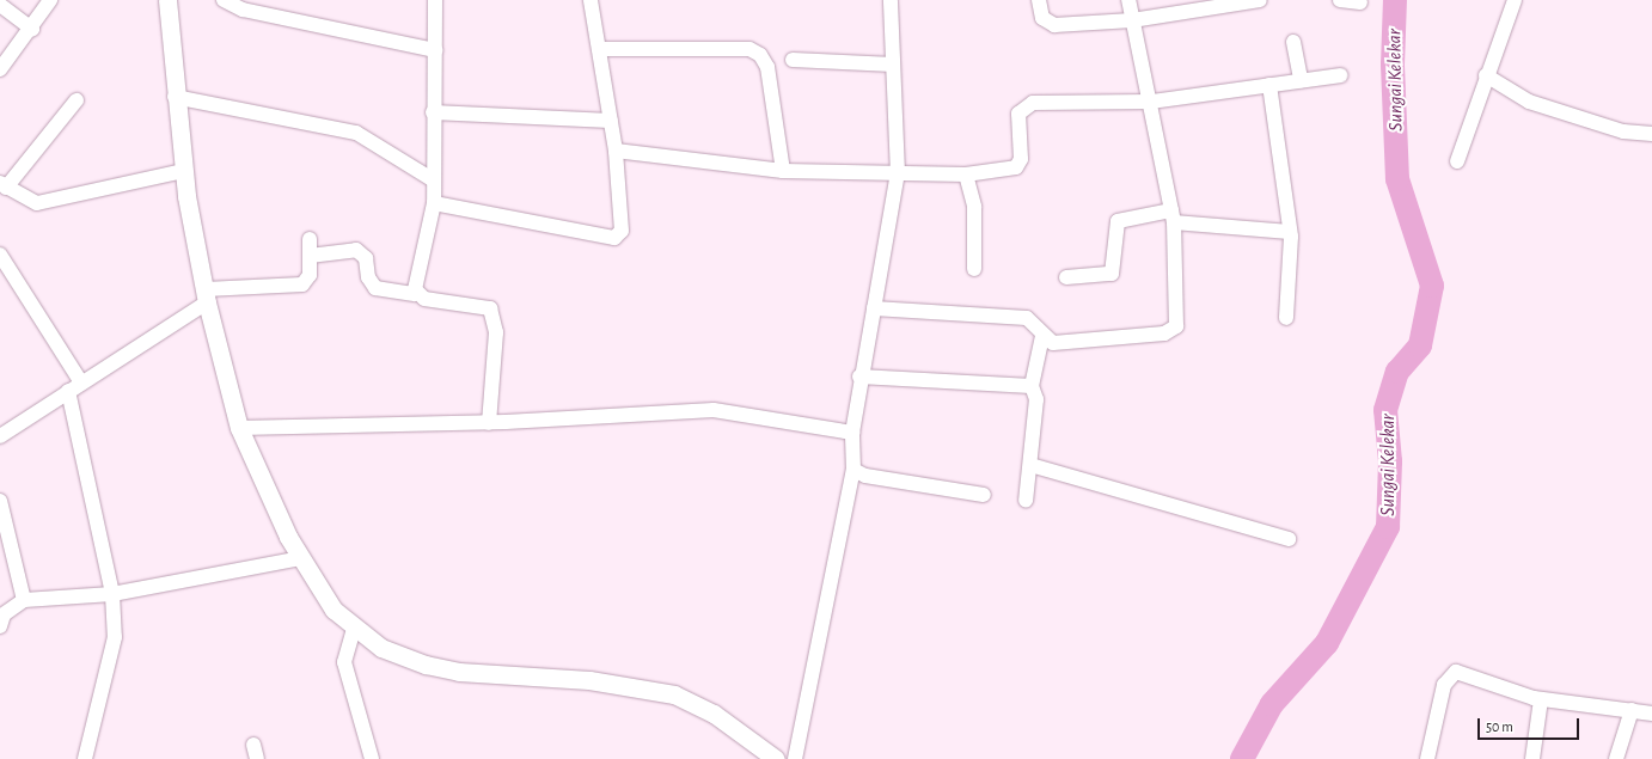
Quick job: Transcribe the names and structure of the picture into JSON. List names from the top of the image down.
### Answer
{
  "water": ["Sungai Kelekar"],
  "scale_bar": "50 m"
}
